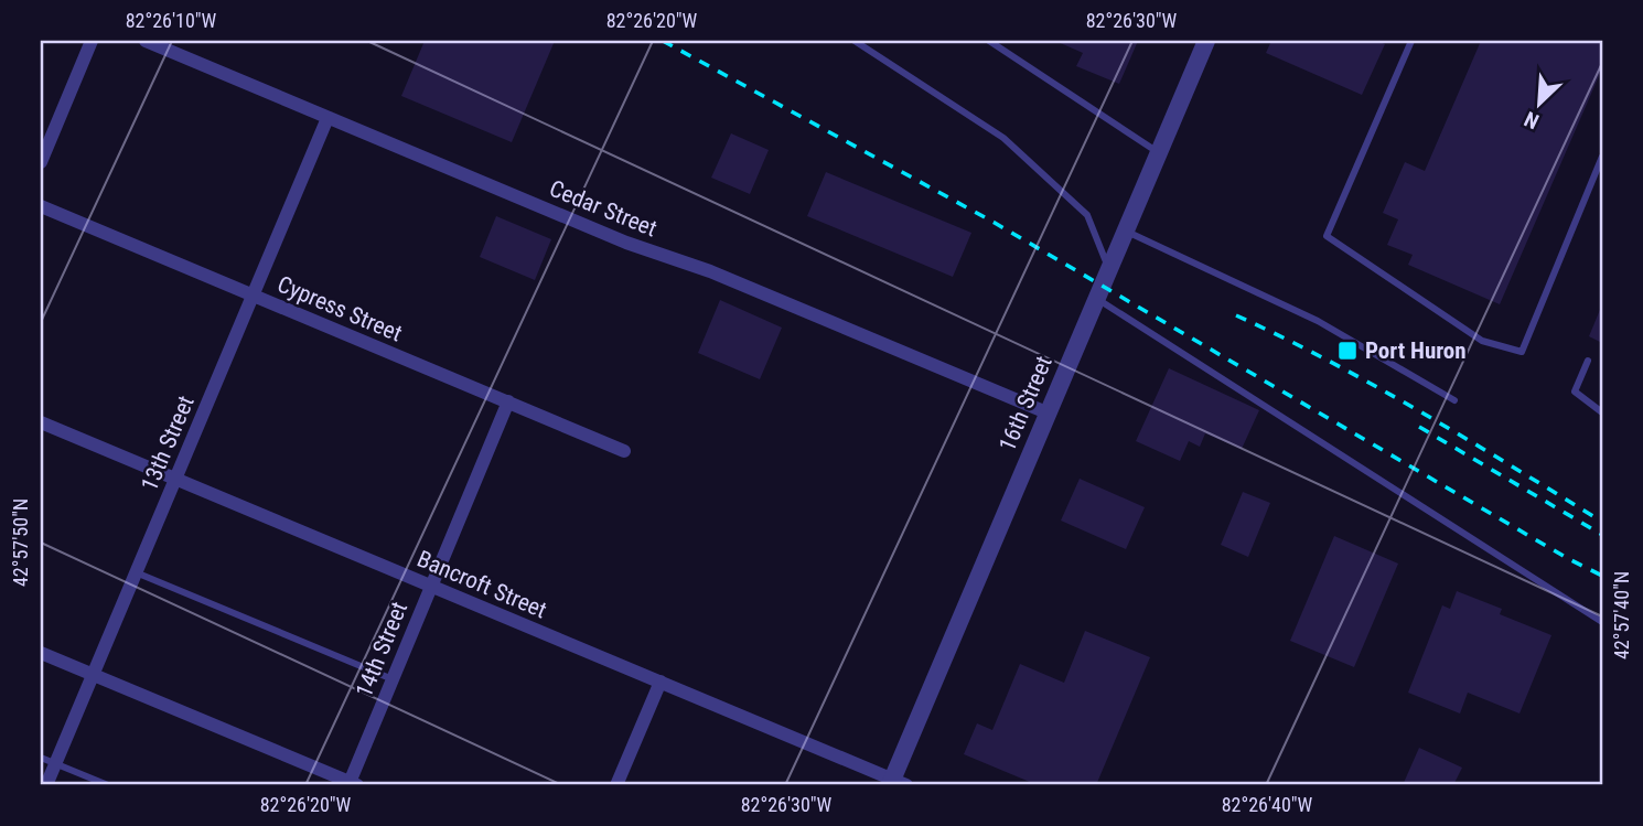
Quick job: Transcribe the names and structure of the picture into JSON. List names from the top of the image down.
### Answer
{
  "streets": {
    "street": [
      "Cedar Street",
      "Cypress Street",
      "16th Street",
      "13th Street",
      "Bancroft Street",
      "14th Street"
    ]
  },
  "crossings": [
    ["Cedar Street", "16th Street"],
    ["Cedar Street", "13th Street"],
    ["Cypress Street", "13th Street"],
    ["Cypress Street", "14th Street"],
    ["16th Street", "Bancroft Street"],
    ["13th Street", "Bancroft Street"],
    ["Bancroft Street", "14th Street"]
  ],
  "places": {
    "transit": ["Port Huron"]
  },
  "north": "bottom left",
  "coordinates": [
    "82°26'10\"W",
    "82°26'20\"W",
    "82°26'30\"W",
    "42°57'50\"N",
    "42°57'40\"N",
    "82°26'40\"W"
  ]
}
